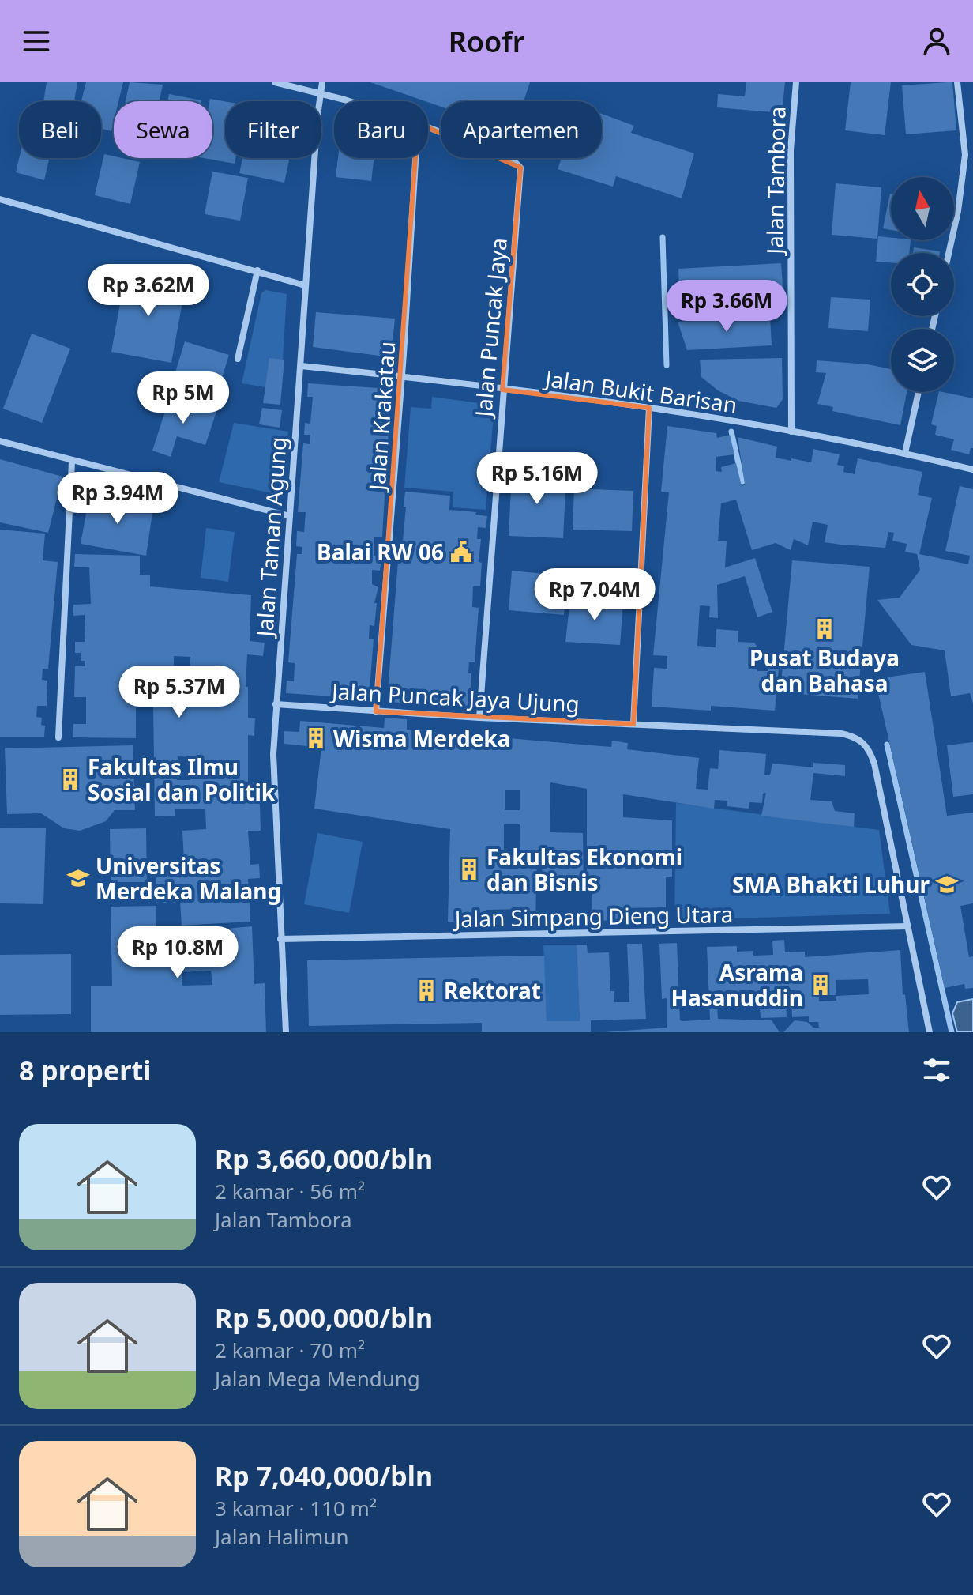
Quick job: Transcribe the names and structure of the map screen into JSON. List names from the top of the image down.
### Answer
{
  "streets": {
    "street": [
      "Jalan Tambora",
      "Jalan Puncak Jaya",
      "Jalan Bukit Barisan",
      "Jalan Krakatau",
      "Jalan Taman Agung",
      "Jalan Puncak Jaya Ujung",
      "Jalan Simpang Dieng Utara"
    ]
  },
  "crossings": [
    ["Jalan Tambora", "Jalan Bukit Barisan"],
    ["Jalan Puncak Jaya", "Jalan Bukit Barisan"],
    ["Jalan Puncak Jaya", "Jalan Puncak Jaya Ujung"],
    ["Jalan Bukit Barisan", "Jalan Krakatau"],
    ["Jalan Bukit Barisan", "Jalan Taman Agung"],
    ["Jalan Krakatau", "Jalan Puncak Jaya Ujung"],
    ["Jalan Taman Agung", "Jalan Puncak Jaya Ujung"],
    ["Jalan Taman Agung", "Jalan Simpang Dieng Utara"],
    ["Jalan Puncak Jaya Ujung", "Jalan Simpang Dieng Utara"]
  ],
  "places": {
    "public building": ["Balai RW 06"],
    "building": [
      "Pusat Budaya dan Bahasa",
      "Wisma Merdeka",
      "Fakultas Ilmu Sosial dan Politik",
      "Fakultas Ekonomi dan Bisnis",
      "Asrama Hasanuddin",
      "Rektorat"
    ],
    "school or university": ["Universitas Merdeka Malang", "SMA Bhakti Luhur"]
  },
  "north": "top",
  "page": {
    "header": "Roofr",
    "chip": [
      "Beli",
      "Sewa",
      "Filter",
      "Baru",
      "Apartemen"
    ],
    "price": [
      "Rp 3.62M",
      "Rp 3.66M",
      "Rp 5M",
      "Rp 5.16M",
      "Rp 3.94M",
      "Rp 7.04M",
      "Rp 5.37M",
      "Rp 10.8M"
    ],
    "heading": "8 properti",
    "list": [
      {
        "name": "Rp 3,660,000/bln",
        "note": "2 kamar · 56 m² · Jalan Tambora"
      },
      {
        "name": "Rp 5,000,000/bln",
        "note": "2 kamar · 70 m² · Jalan Mega Mendung"
      },
      {
        "name": "Rp 7,040,000/bln",
        "note": "3 kamar · 110 m² · Jalan Halimun"
      }
    ]
  }
}
